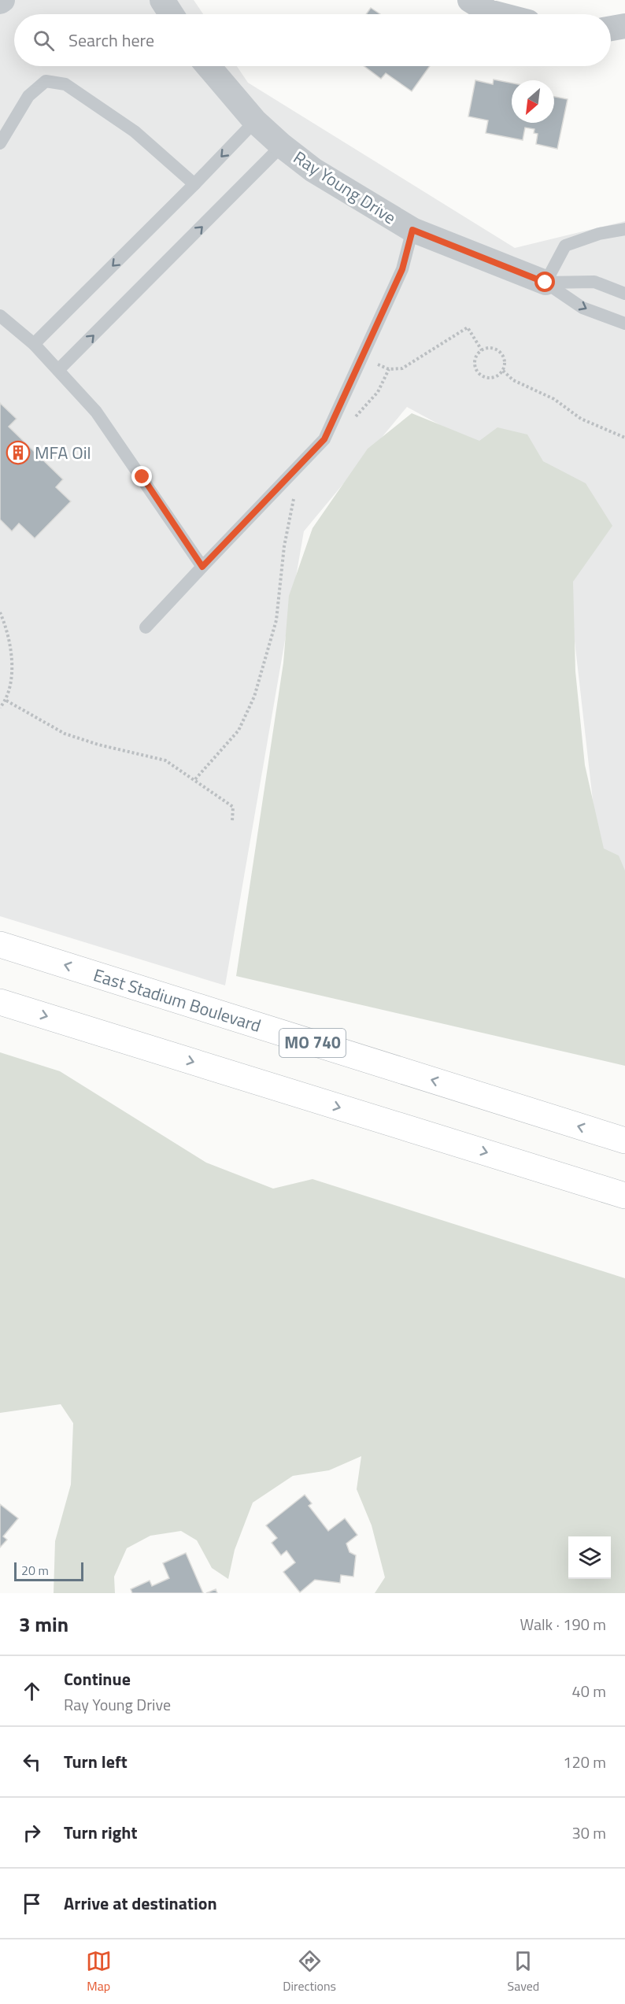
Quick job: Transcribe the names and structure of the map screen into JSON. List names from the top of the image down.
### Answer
{
  "streets": {
    "main road": ["East Stadium Boulevard", "MO 740"],
    "street": ["Ray Young Drive"]
  },
  "places": {
    "building": ["MFA Oil"]
  },
  "scale_bar": "20 m",
  "north": "bottom left",
  "page": {
    "search": "Search here",
    "scale": "20 m",
    "heading": ["3 min", "Walk · 190 m"],
    "list": [
      ["Continue", "Ray Young Drive", "40 m"],
      ["Turn left", "120 m"],
      ["Turn right", "30 m"],
      "Arrive at destination"
    ],
    "nav": ["Map", "Directions", "Saved"]
  }
}
